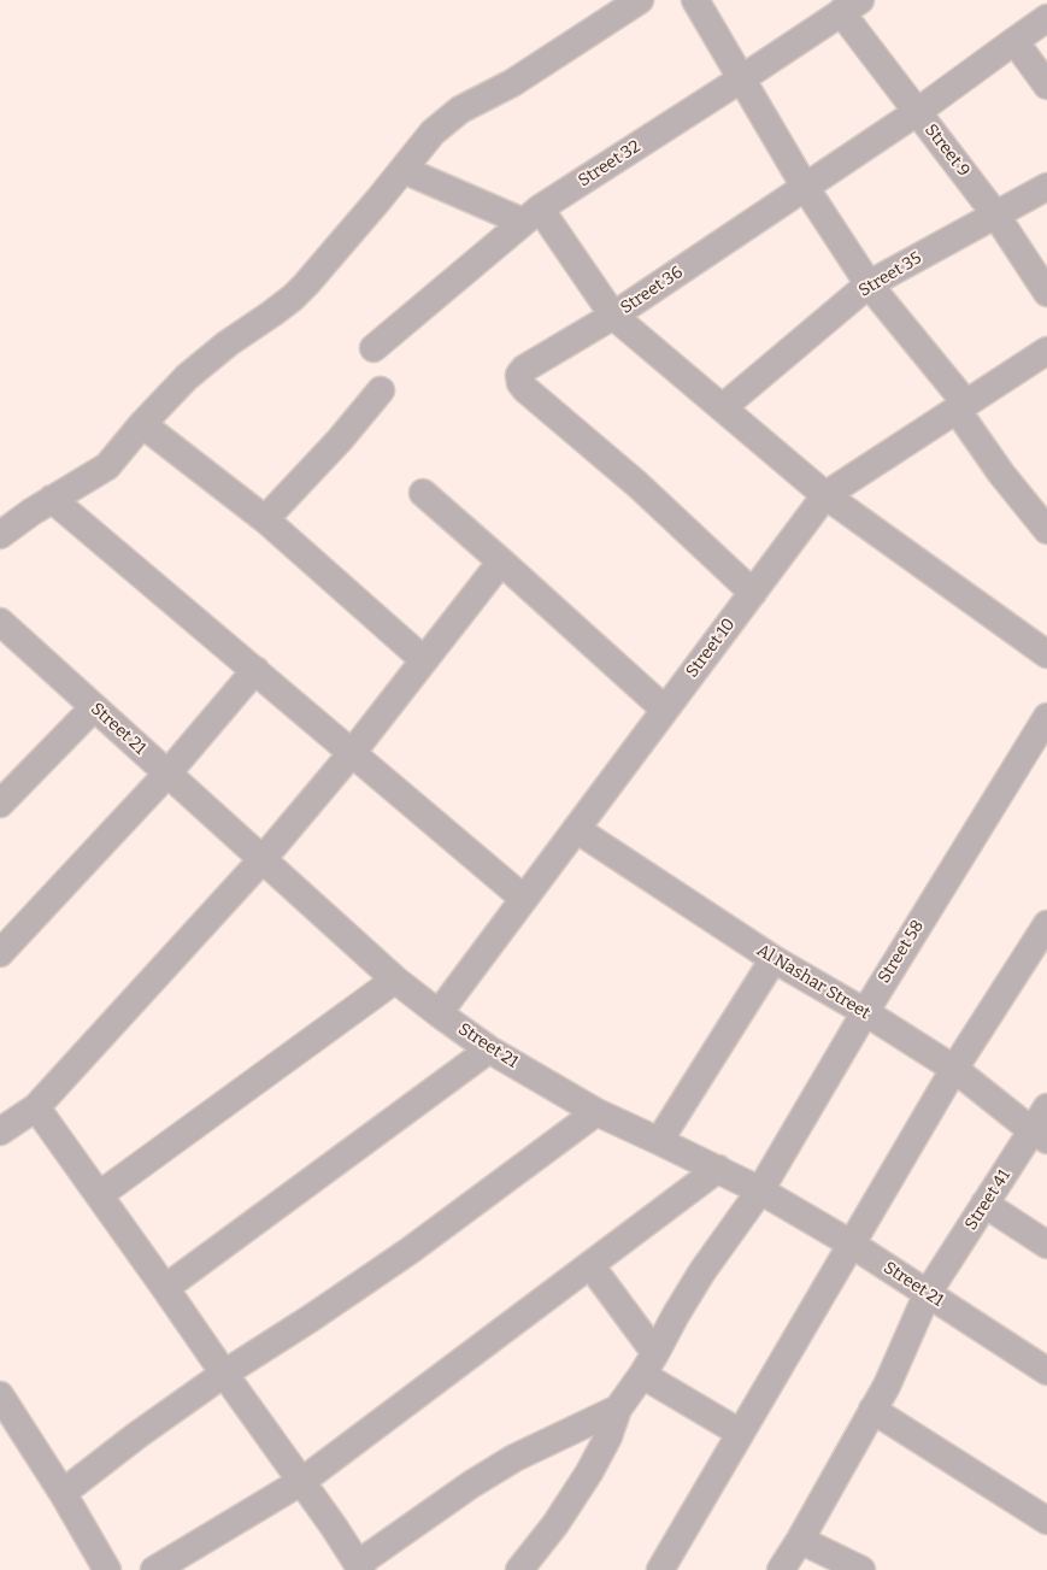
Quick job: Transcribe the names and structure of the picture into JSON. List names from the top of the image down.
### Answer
{
  "streets": {
    "street": [
      "Street 9",
      "Street 32",
      "Street 35",
      "Street 36",
      "Street 10",
      "Street 21",
      "Street 58",
      "Al Nashar Street",
      "Street 41"
    ]
  },
  "crossings": [
    ["Street 9", "Street 32"],
    ["Street 9", "Street 35"],
    ["Street 9", "Street 36"],
    ["Street 36", "Street 10"],
    ["Street 10", "Street 21"],
    ["Street 10", "Al Nashar Street"],
    ["Street 21", "Street 58"],
    ["Street 21", "Street 41"],
    ["Street 58", "Al Nashar Street"],
    ["Al Nashar Street", "Street 41"]
  ]
}
